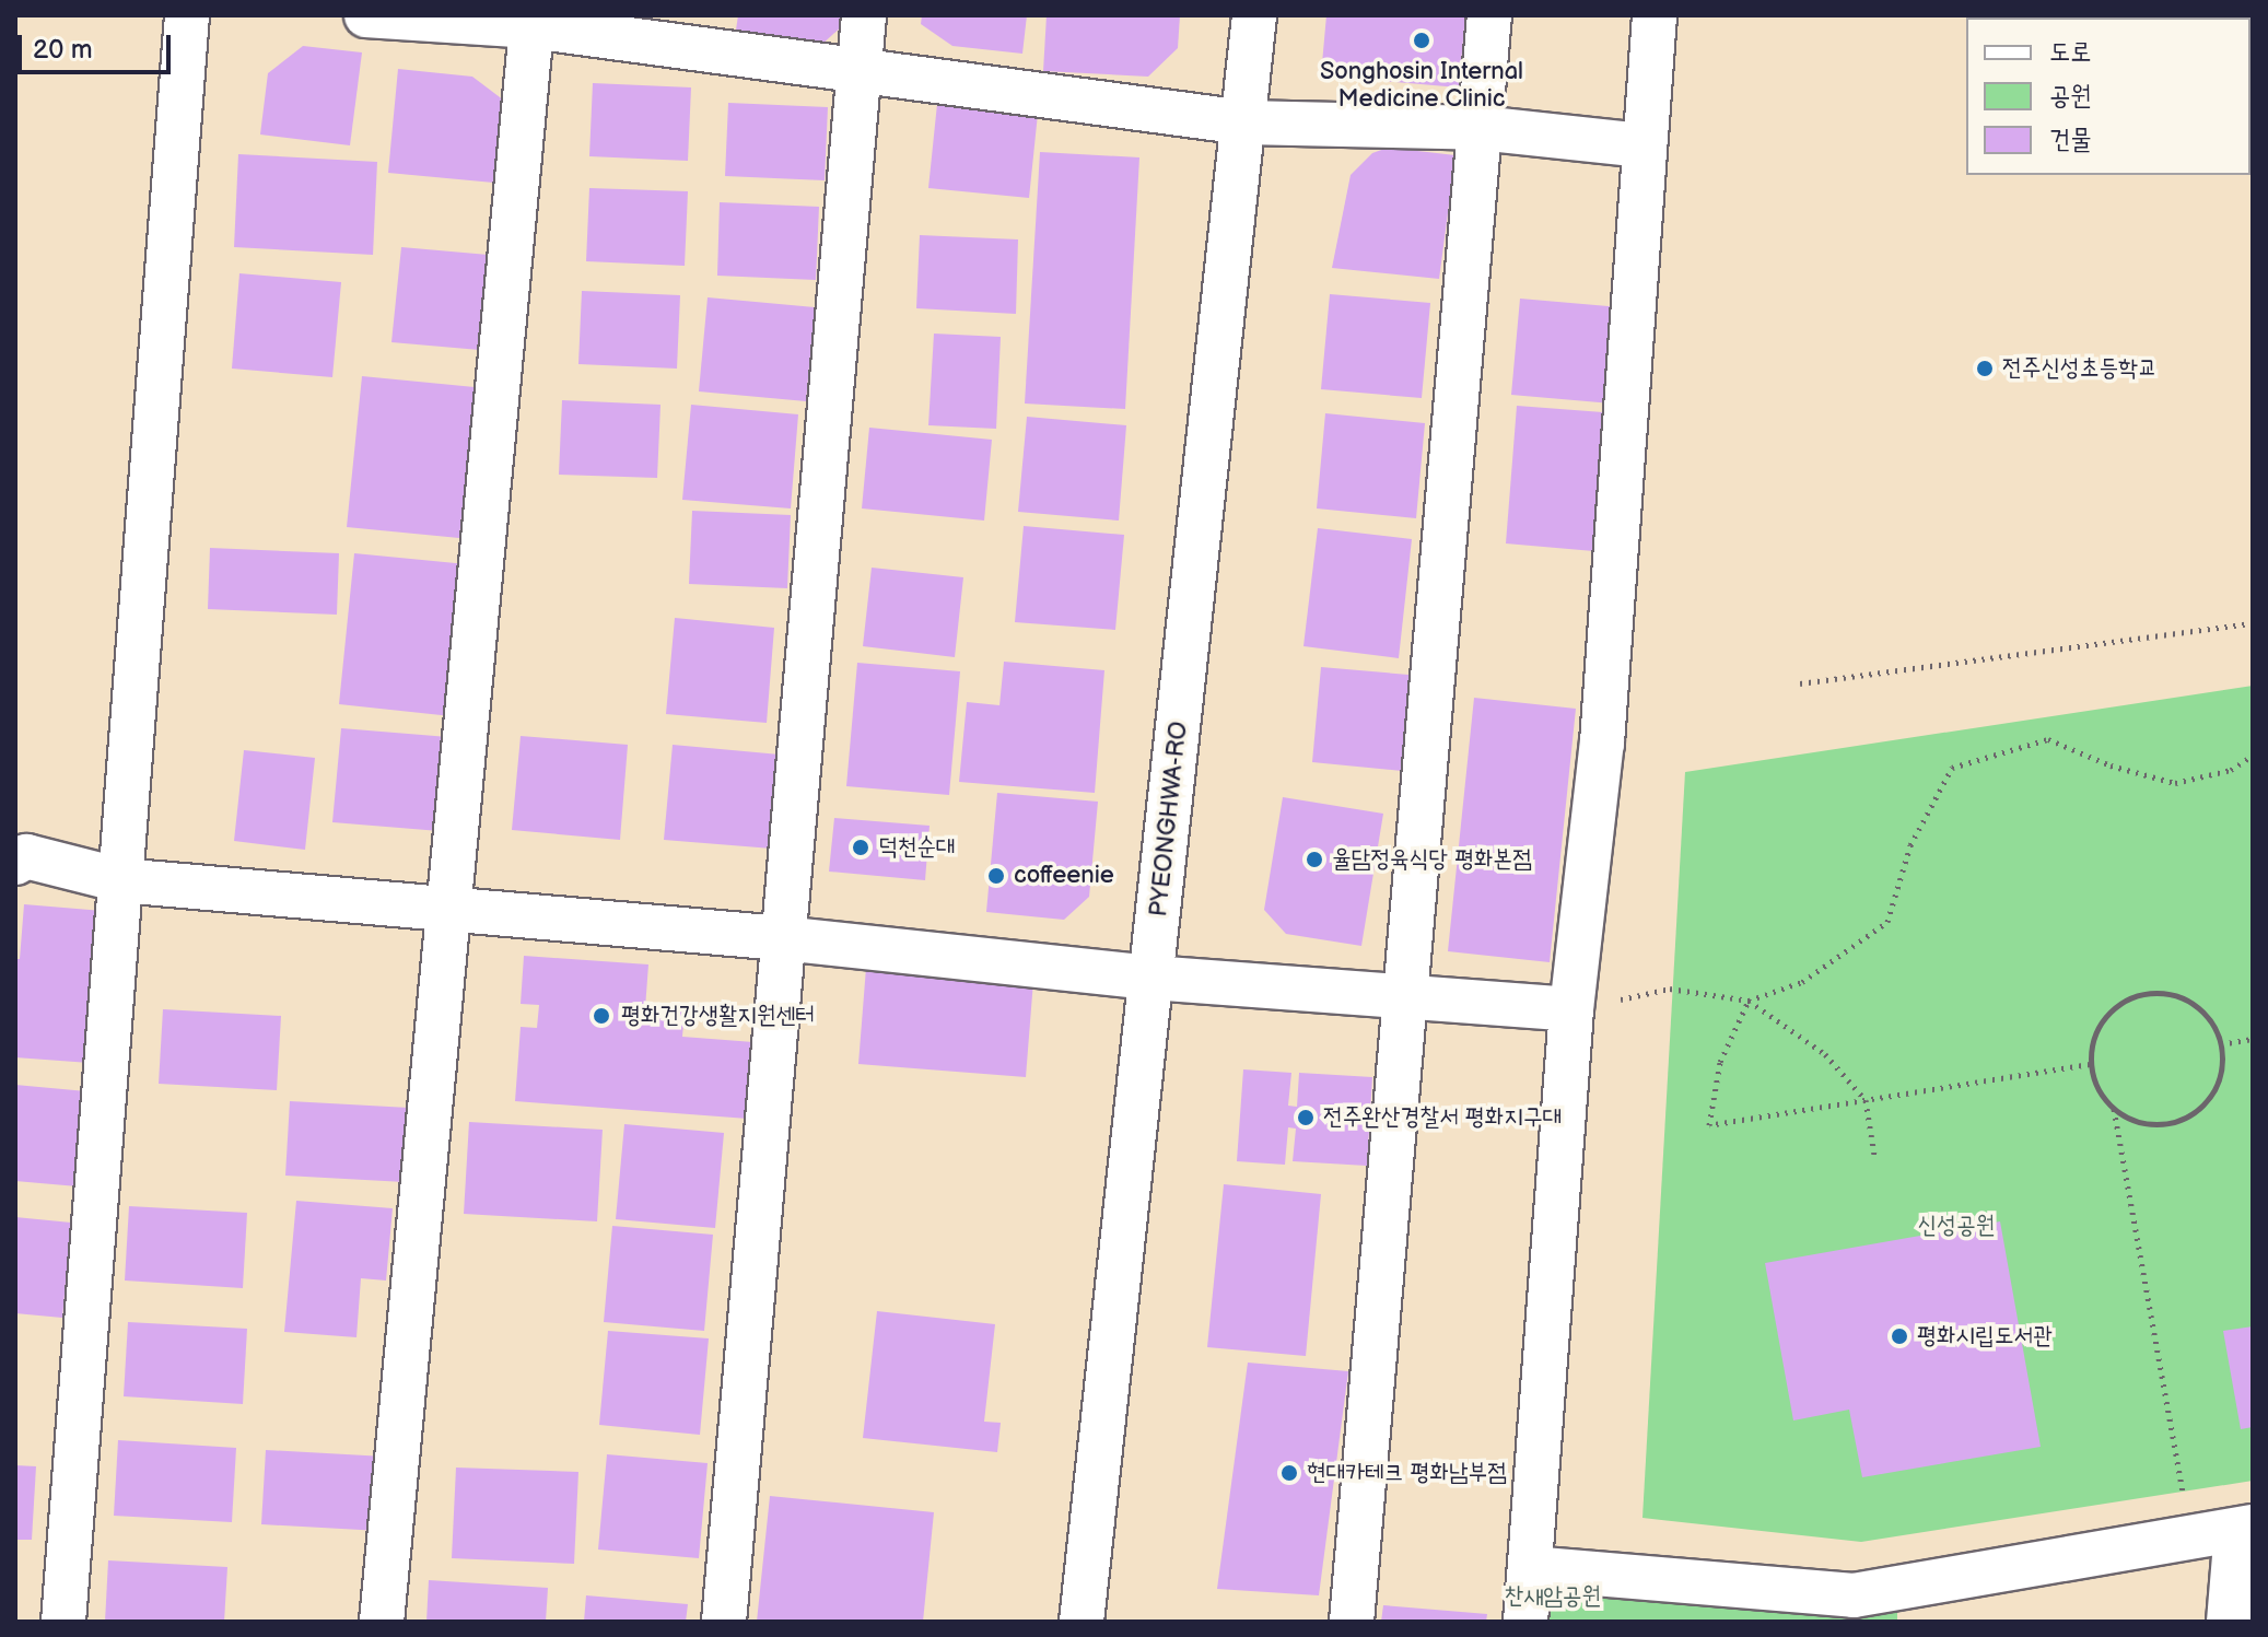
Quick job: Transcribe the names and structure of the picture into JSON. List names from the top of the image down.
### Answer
{
  "streets": {
    "street": ["PYEONGHWA-RO"]
  },
  "parks": ["신성공원", "찬새암공원"],
  "places": [
    "Songhosin Internal Medicine Clinic",
    "전주신성초등학교",
    "덕천순대",
    "율담정육식당 평화본점",
    "coffeenie",
    "평화건강생활지원센터",
    "전주완산경찰서 평화지구대",
    "평화시립도서관",
    "현대카테크 평화남부점"
  ],
  "legend": ["도로", "공원", "건물"],
  "scale_bar": "20 m"
}
